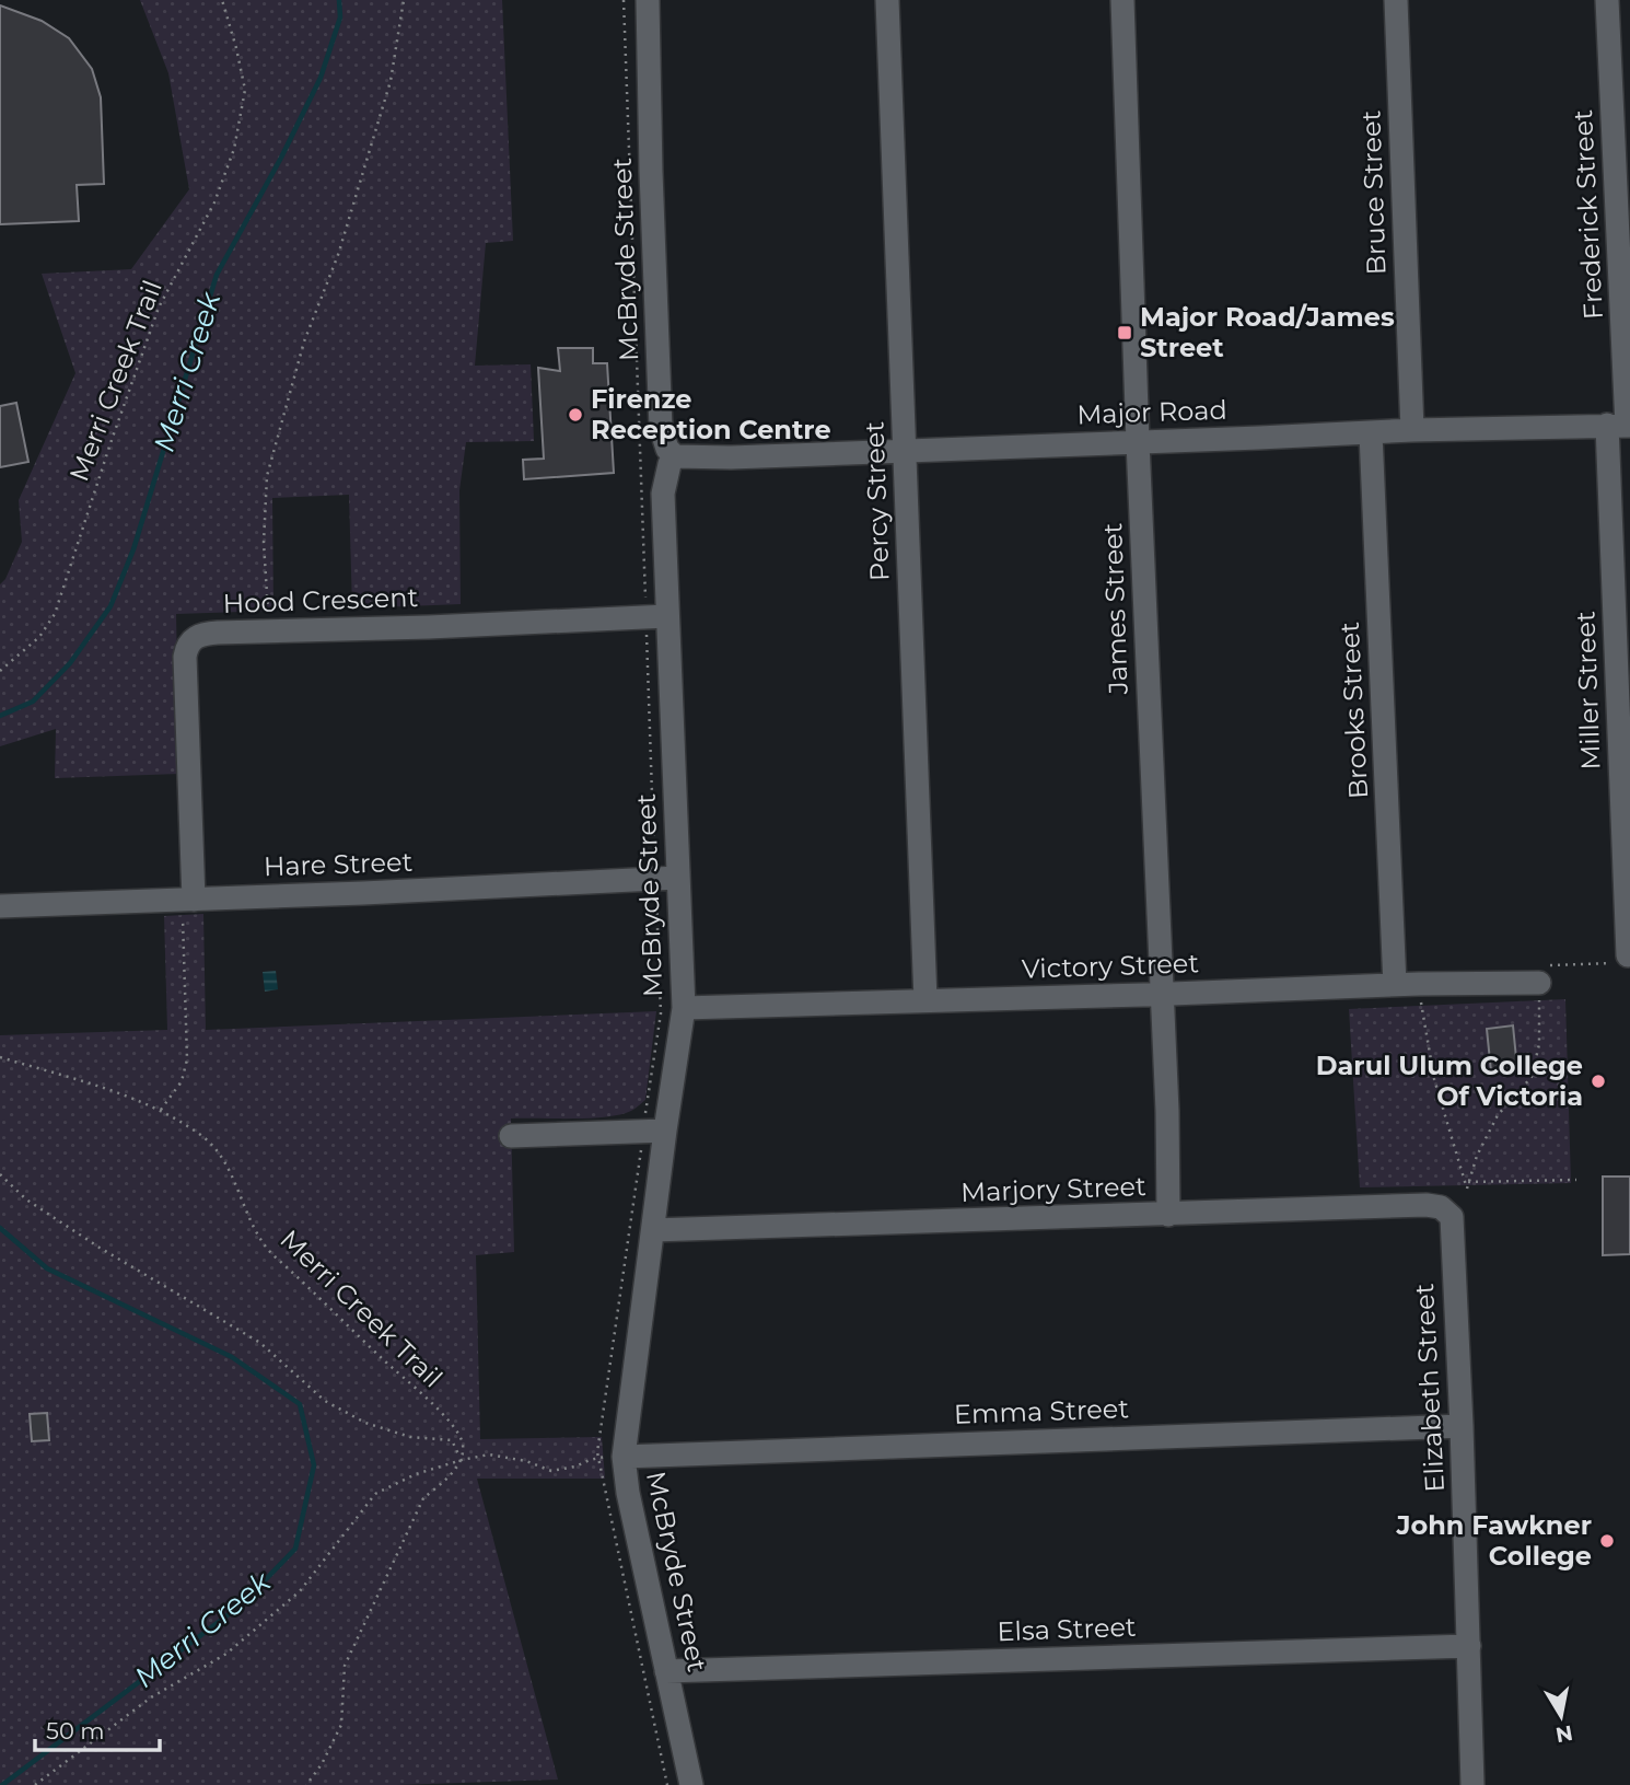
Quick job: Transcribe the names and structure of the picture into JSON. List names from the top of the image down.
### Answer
{
  "streets": {
    "street": [
      "Bruce Street",
      "Frederick Street",
      "McBryde Street",
      "Major Road",
      "Percy Street",
      "Hood Crescent",
      "James Street",
      "Miller Street",
      "Brooks Street",
      "Hare Street",
      "Victory Street",
      "Marjory Street",
      "Elizabeth Street",
      "Emma Street",
      "Elsa Street"
    ],
    "path": ["Merri Creek Trail"]
  },
  "crossings": [
    ["Bruce Street", "Major Road"],
    ["Frederick Street", "Major Road"],
    ["Frederick Street", "Miller Street"],
    ["McBryde Street", "Major Road"],
    ["McBryde Street", "Hood Crescent"],
    ["McBryde Street", "Hare Street"],
    ["McBryde Street", "Victory Street"],
    ["McBryde Street", "Marjory Street"],
    ["McBryde Street", "Emma Street"],
    ["McBryde Street", "Elsa Street"],
    ["Major Road", "Percy Street"],
    ["Major Road", "James Street"],
    ["Major Road", "Miller Street"],
    ["Major Road", "Brooks Street"],
    ["Percy Street", "Victory Street"],
    ["Hood Crescent", "Hare Street"],
    ["James Street", "Victory Street"],
    ["James Street", "Marjory Street"],
    ["Brooks Street", "Victory Street"],
    ["Marjory Street", "Elizabeth Street"],
    ["Elizabeth Street", "Emma Street"],
    ["Elizabeth Street", "Elsa Street"]
  ],
  "water": ["Merri Creek"],
  "places": {
    "transit": ["Major Road/James Street"],
    "other": ["Firenze Reception Centre", "Darul Ulum College Of Victoria", "John Fawkner College"]
  },
  "scale_bar": "50 m",
  "north": "bottom"
}
